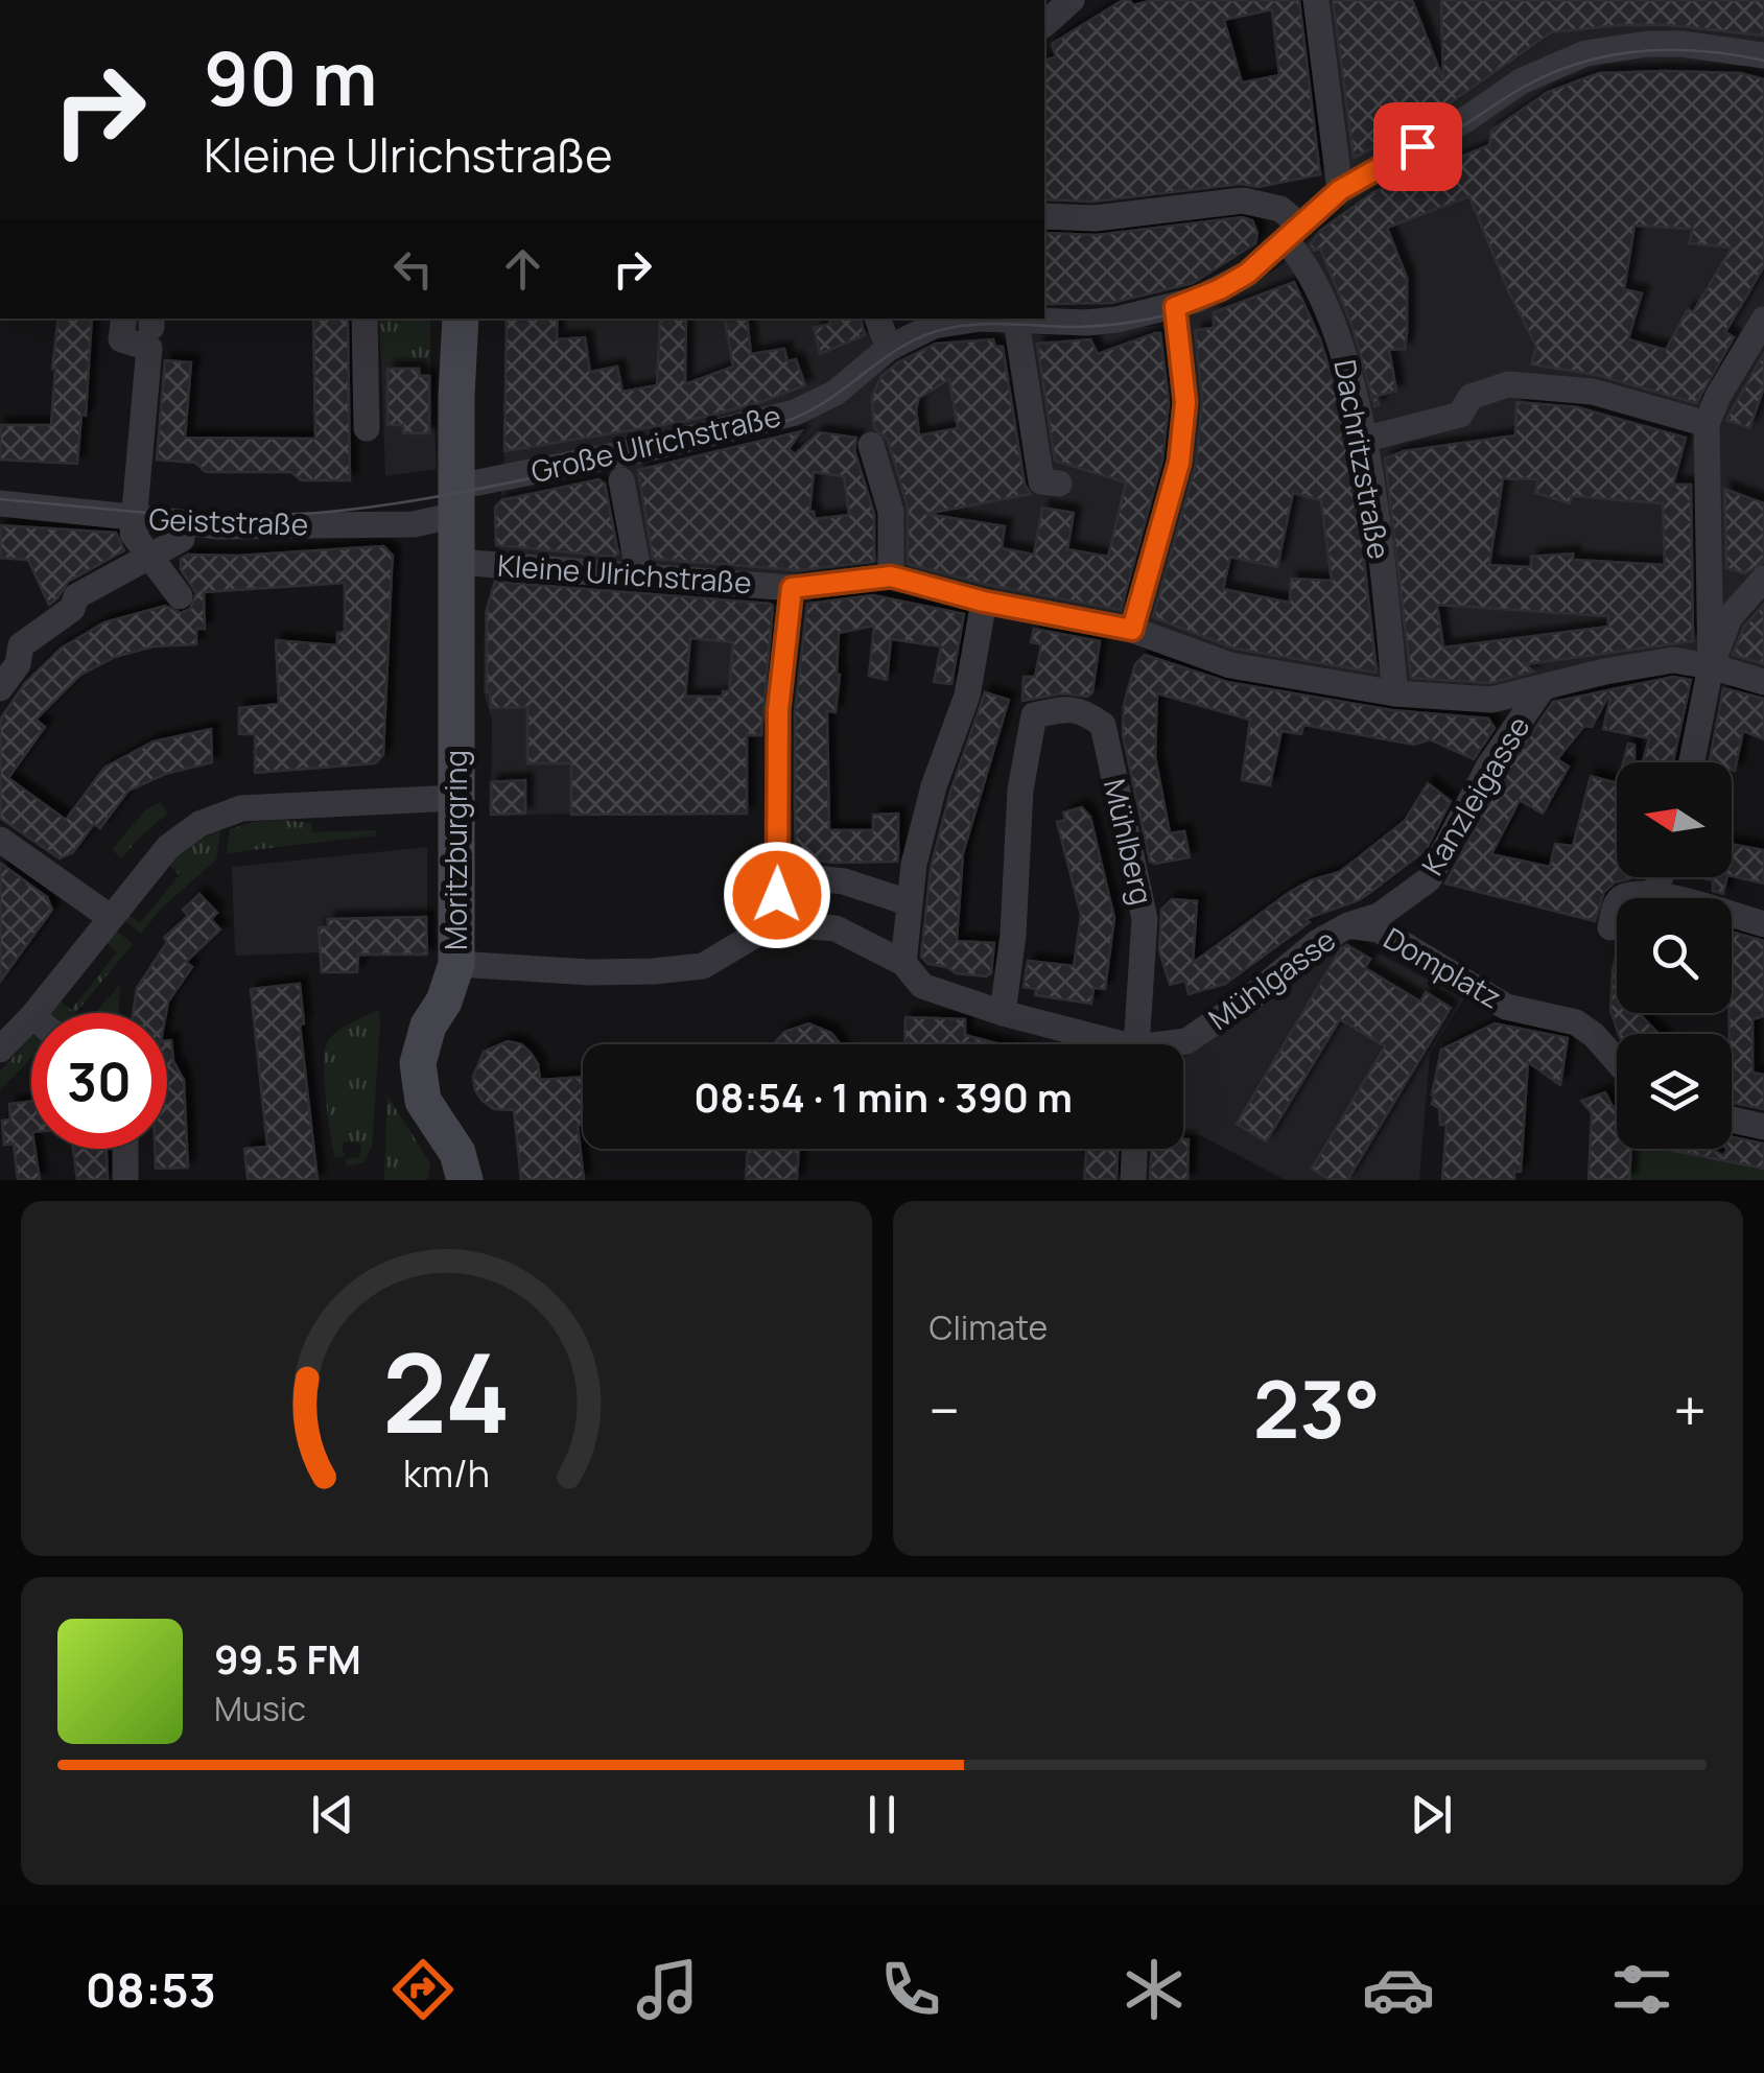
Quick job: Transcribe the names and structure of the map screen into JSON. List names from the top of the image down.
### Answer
{
  "streets": {
    "street": [
      "Große Ulrichstraße",
      "Dachritzstraße",
      "Geiststraße",
      "Kleine Ulrichstraße",
      "Kanzleigasse",
      "Mühlberg",
      "Moritzburgring",
      "Domplatz",
      "Mühlgasse"
    ]
  },
  "crossings": [
    ["Große Ulrichstraße", "Dachritzstraße"],
    ["Große Ulrichstraße", "Geiststraße"],
    ["Große Ulrichstraße", "Kleine Ulrichstraße"],
    ["Große Ulrichstraße", "Moritzburgring"],
    ["Dachritzstraße", "Kleine Ulrichstraße"],
    ["Geiststraße", "Moritzburgring"],
    ["Kleine Ulrichstraße", "Kanzleigasse"],
    ["Kleine Ulrichstraße", "Moritzburgring"],
    ["Kanzleigasse", "Domplatz"],
    ["Kanzleigasse", "Mühlgasse"],
    ["Domplatz", "Mühlgasse"]
  ],
  "north": "left",
  "page": {
    "turn": ["90 m", "Kleine Ulrichstraße"],
    "limit": "30",
    "trip": "08:54 · 1 min · 390 m",
    "tile": "Climate",
    "heat": ["−", "23°", "+"],
    "song": ["99.5 FM", "Music"],
    "tabs": "08:53",
    "gauge": ["24", "km/h"]
  }
}
